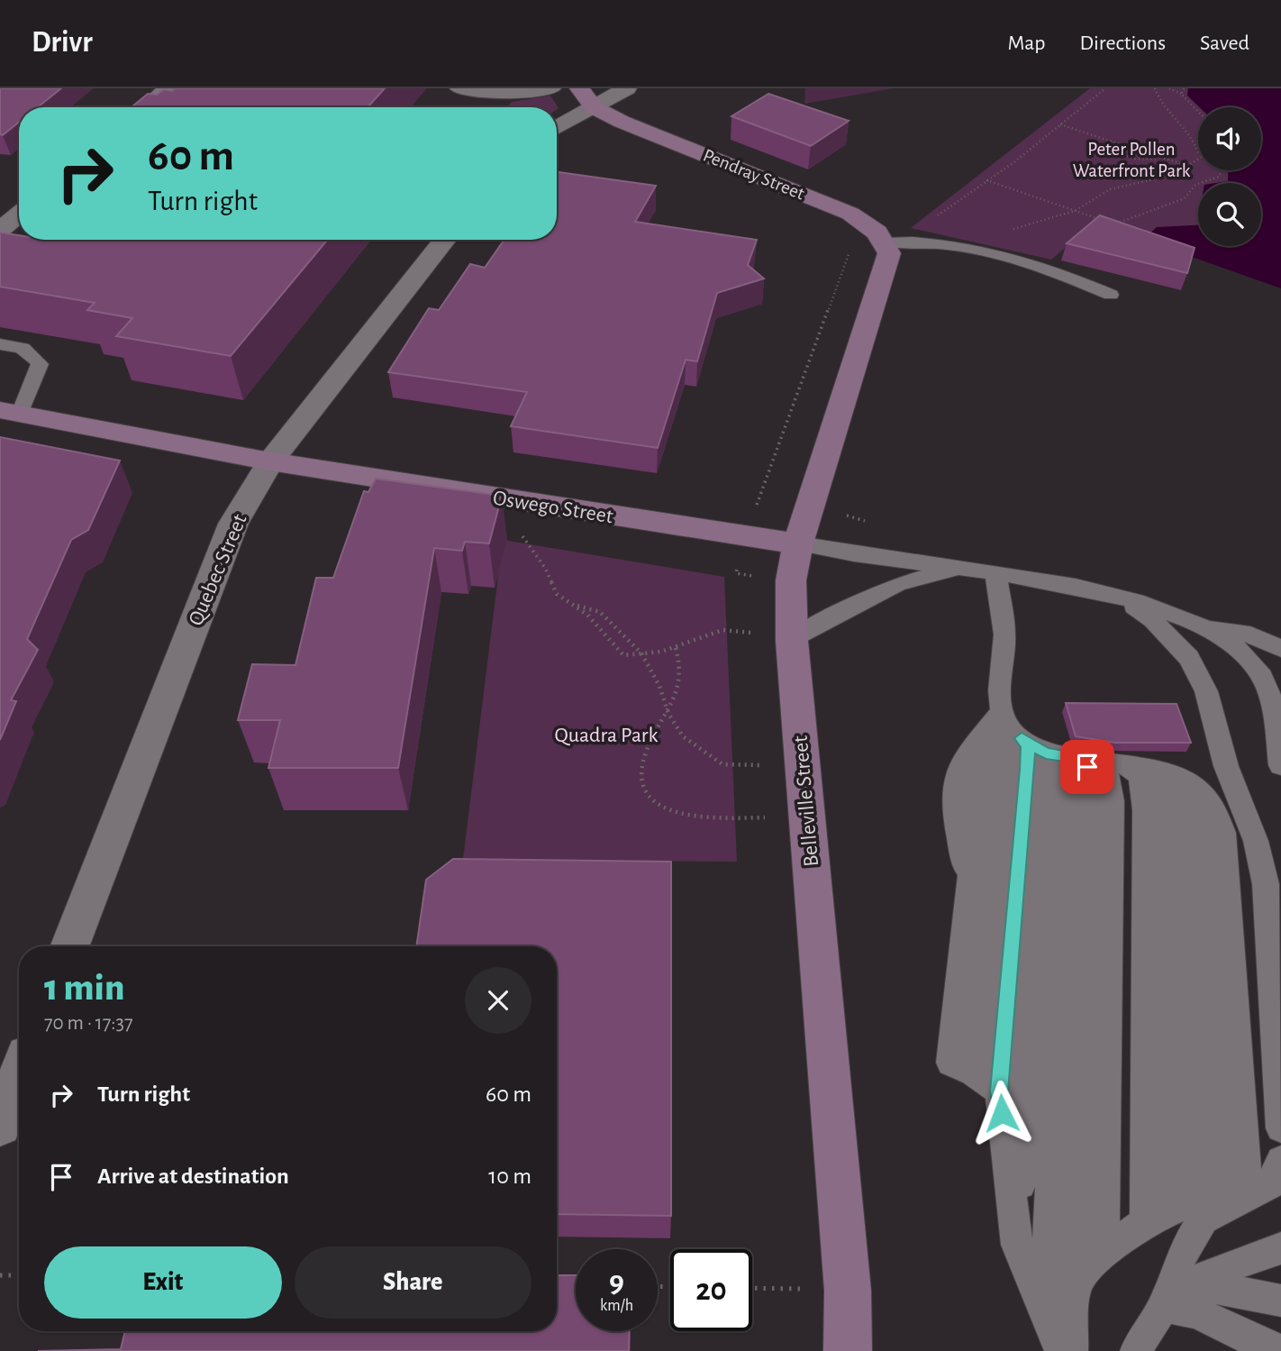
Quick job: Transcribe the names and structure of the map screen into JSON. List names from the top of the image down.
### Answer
{
  "streets": {
    "street": [
      "Pendray Street",
      "Oswego Street",
      "Quebec Street",
      "Belleville Street"
    ]
  },
  "crossings": [
    ["Pendray Street", "Belleville Street"],
    ["Oswego Street", "Quebec Street"],
    ["Oswego Street", "Belleville Street"]
  ],
  "parks": ["Peter Pollen Waterfront Park", "Quadra Park"],
  "page": {
    "header": "Drivr",
    "nav": ["Map", "Directions", "Saved"],
    "turn": ["60 m", "Turn right"],
    "heading": ["1 min", "70 m · 17:37"],
    "list": [
      {
        "name": "Turn right",
        "value": "60 m"
      },
      {
        "name": "Arrive at destination",
        "value": "10 m"
      }
    ],
    "buttons": ["Exit", "Share"],
    "speed": "9 km/h",
    "limit": "20"
  }
}
